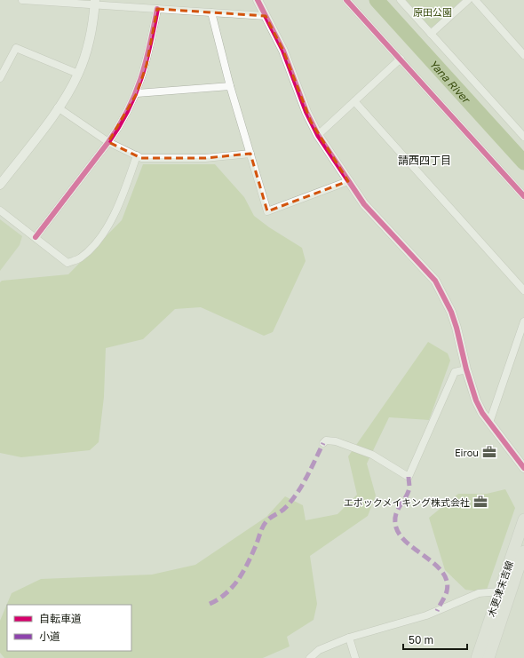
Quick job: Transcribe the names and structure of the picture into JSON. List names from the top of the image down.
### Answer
{
  "streets": {
    "main road": ["木更津末吉線"]
  },
  "districts": ["請西四丁目"],
  "water": ["Yana River"],
  "parks": ["原田公園"],
  "places": {
    "office": ["Eirou", "エポックメイキング株式会社"]
  },
  "legend": ["自転車道", "小道"],
  "scale_bar": "50 m"
}
